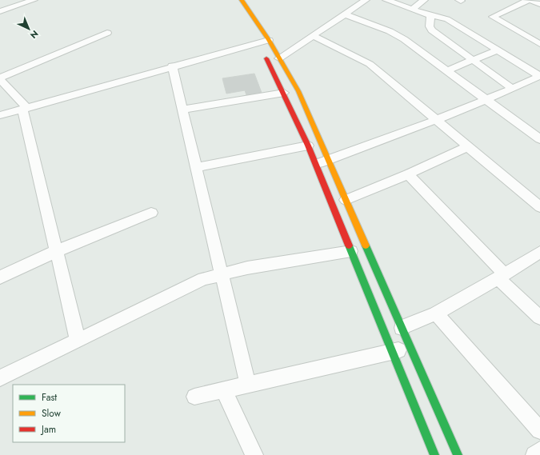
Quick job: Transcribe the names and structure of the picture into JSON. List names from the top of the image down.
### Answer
{
  "legend": ["Fast", "Slow", "Jam"],
  "north": "bottom right"
}
